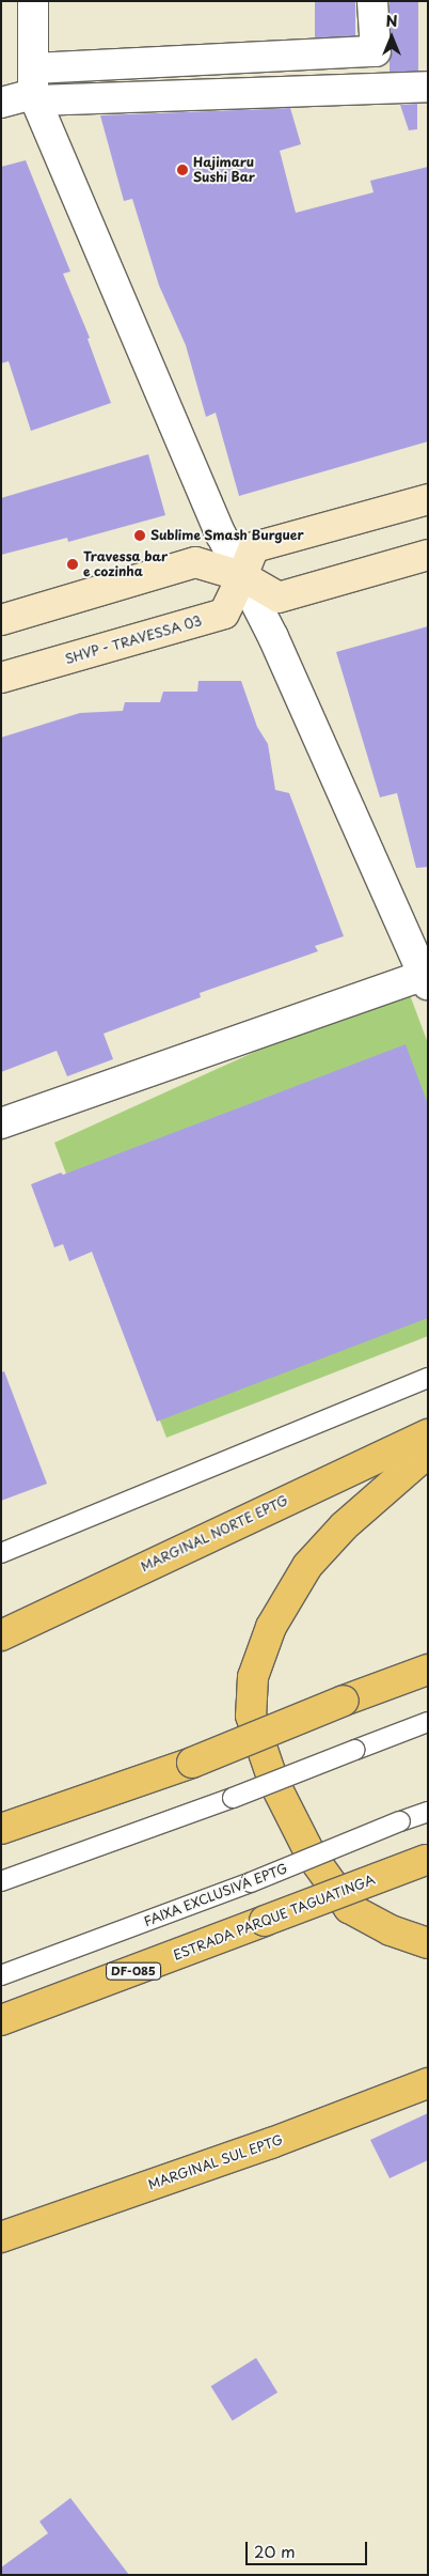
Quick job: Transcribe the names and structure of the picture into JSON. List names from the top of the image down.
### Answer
{
  "streets": {
    "main road": [
      "MARGINAL NORTE EPTG",
      "ESTRADA PARQUE TAGUATINGA",
      "DF-085",
      "MARGINAL SUL EPTG"
    ],
    "street": ["SHVP - TRAVESSA 03"],
    "lane": ["FAIXA EXCLUSIVA EPTG"]
  },
  "places": ["Hajimaru Sushi Bar", "Sublime Smash Burguer", "Travessa bar e cozinha"],
  "scale_bar": "20 m",
  "north": "top"
}
